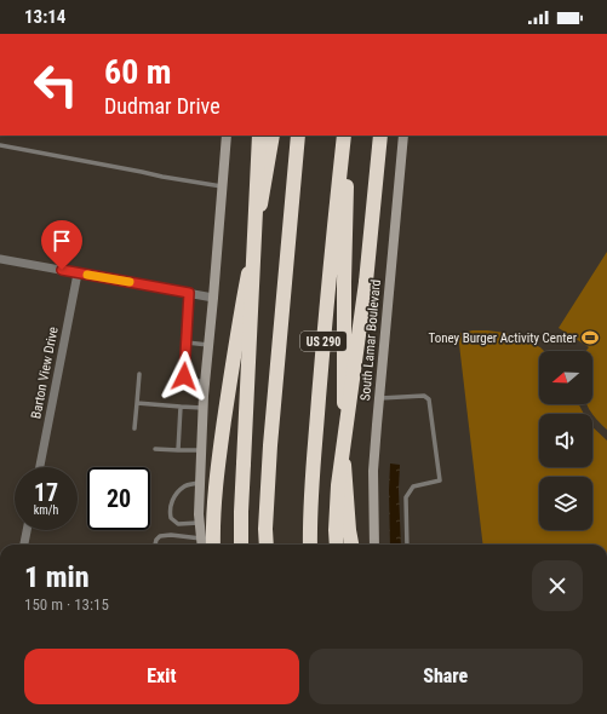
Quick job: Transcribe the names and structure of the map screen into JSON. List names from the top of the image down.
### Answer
{
  "streets": {
    "highway": ["US 290"],
    "main road": ["South Lamar Boulevard"],
    "street": ["Barton View Drive"]
  },
  "places": {
    "sports": ["Toney Burger Activity Center"]
  },
  "north": "left",
  "page": {
    "status": "13:14",
    "turn": ["60 m", "Dudmar Drive"],
    "speed": "17 km/h",
    "limit": "20",
    "heading": ["1 min", "150 m · 13:15"],
    "buttons": ["Exit", "Share"]
  }
}
